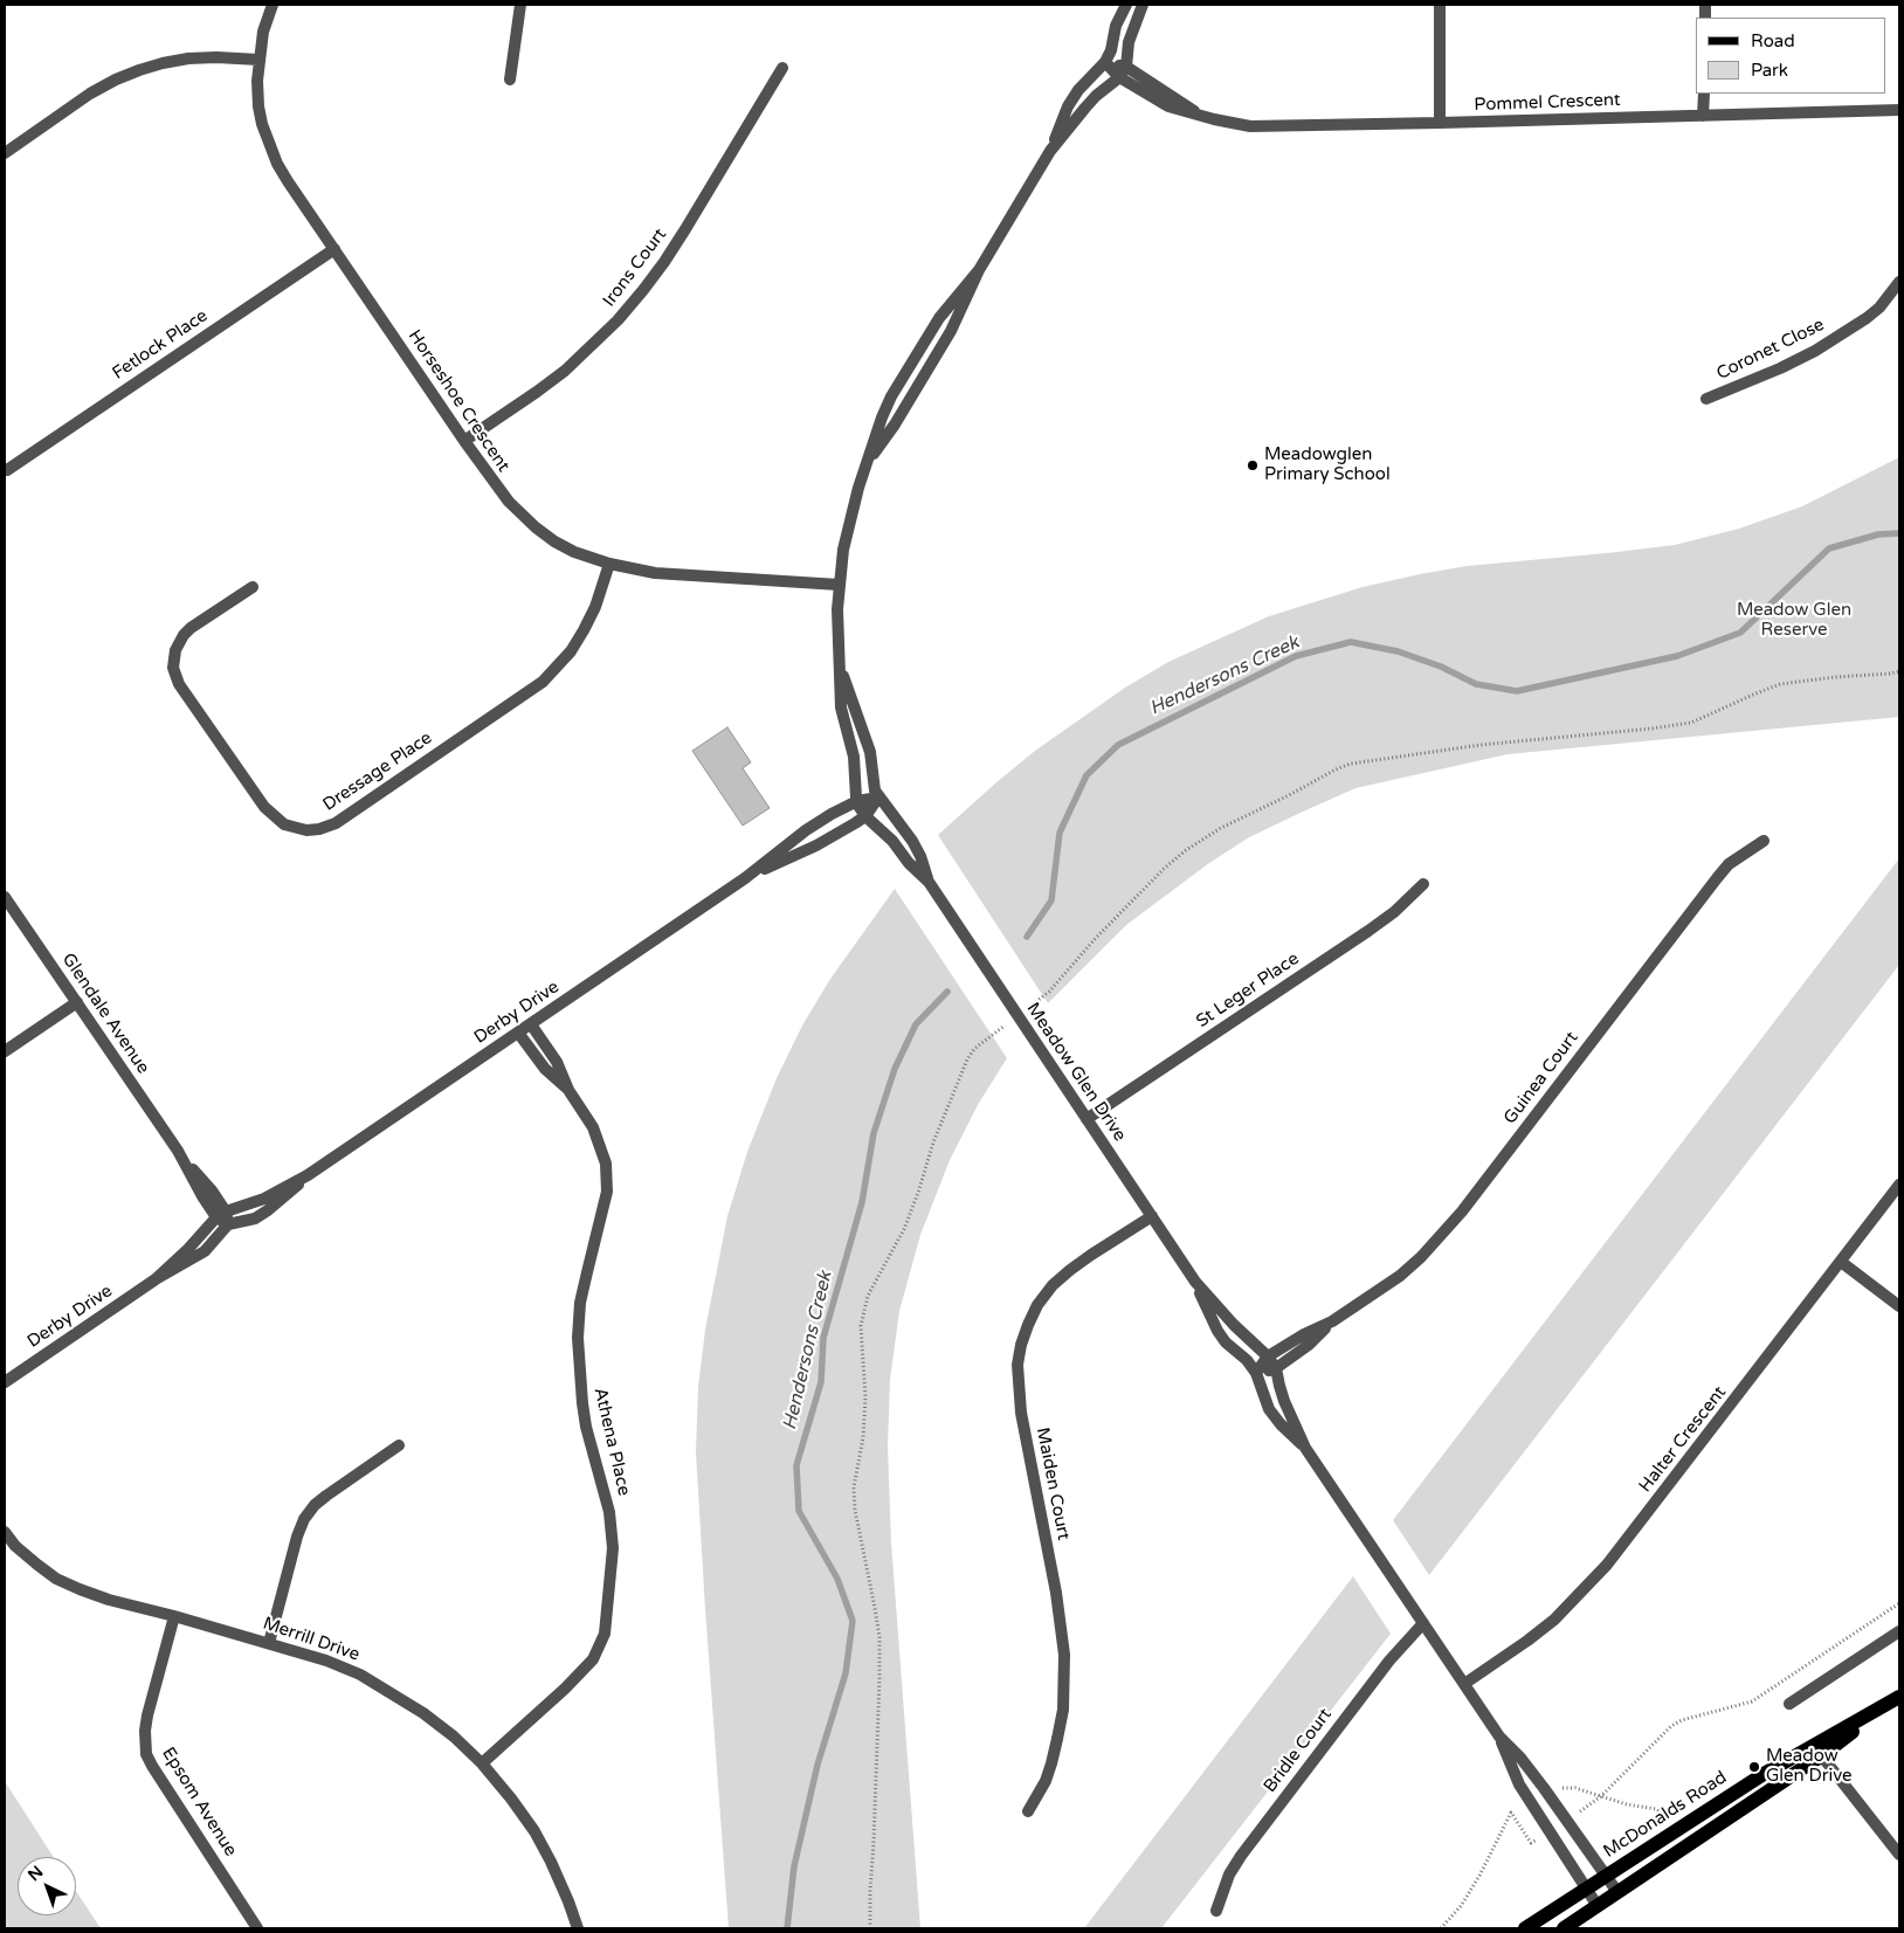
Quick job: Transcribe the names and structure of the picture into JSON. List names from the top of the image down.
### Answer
{
  "streets": {
    "main road": ["McDonalds Road"],
    "street": [
      "Pommel Crescent",
      "Irons Court",
      "Fetlock Place",
      "Coronet Close",
      "Horseshoe Crescent",
      "Dressage Place",
      "St Leger Place",
      "Derby Drive",
      "Glendale Avenue",
      "Meadow Glen Drive",
      "Guinea Court",
      "Halter Crescent",
      "Athena Place",
      "Maiden Court",
      "Merrill Drive",
      "Bridle Court",
      "Epsom Avenue"
    ]
  },
  "crossings": [
    ["Pommel Crescent", "Meadow Glen Drive"],
    ["Irons Court", "Horseshoe Crescent"],
    ["Fetlock Place", "Horseshoe Crescent"],
    ["Horseshoe Crescent", "Dressage Place"],
    ["Horseshoe Crescent", "Meadow Glen Drive"],
    ["St Leger Place", "Meadow Glen Drive"],
    ["Derby Drive", "Glendale Avenue"],
    ["Derby Drive", "Meadow Glen Drive"],
    ["Derby Drive", "Athena Place"],
    ["Meadow Glen Drive", "Guinea Court"],
    ["Meadow Glen Drive", "Halter Crescent"],
    ["Meadow Glen Drive", "Maiden Court"],
    ["Meadow Glen Drive", "Bridle Court"],
    ["Meadow Glen Drive", "McDonalds Road"],
    ["Athena Place", "Merrill Drive"],
    ["Merrill Drive", "Epsom Avenue"]
  ],
  "water": ["Hendersons Creek"],
  "parks": ["Meadow Glen Reserve"],
  "places": ["Meadowglen Primary School", "Meadow Glen Drive"],
  "legend": ["Road", "Park"],
  "north": "top left"
}
